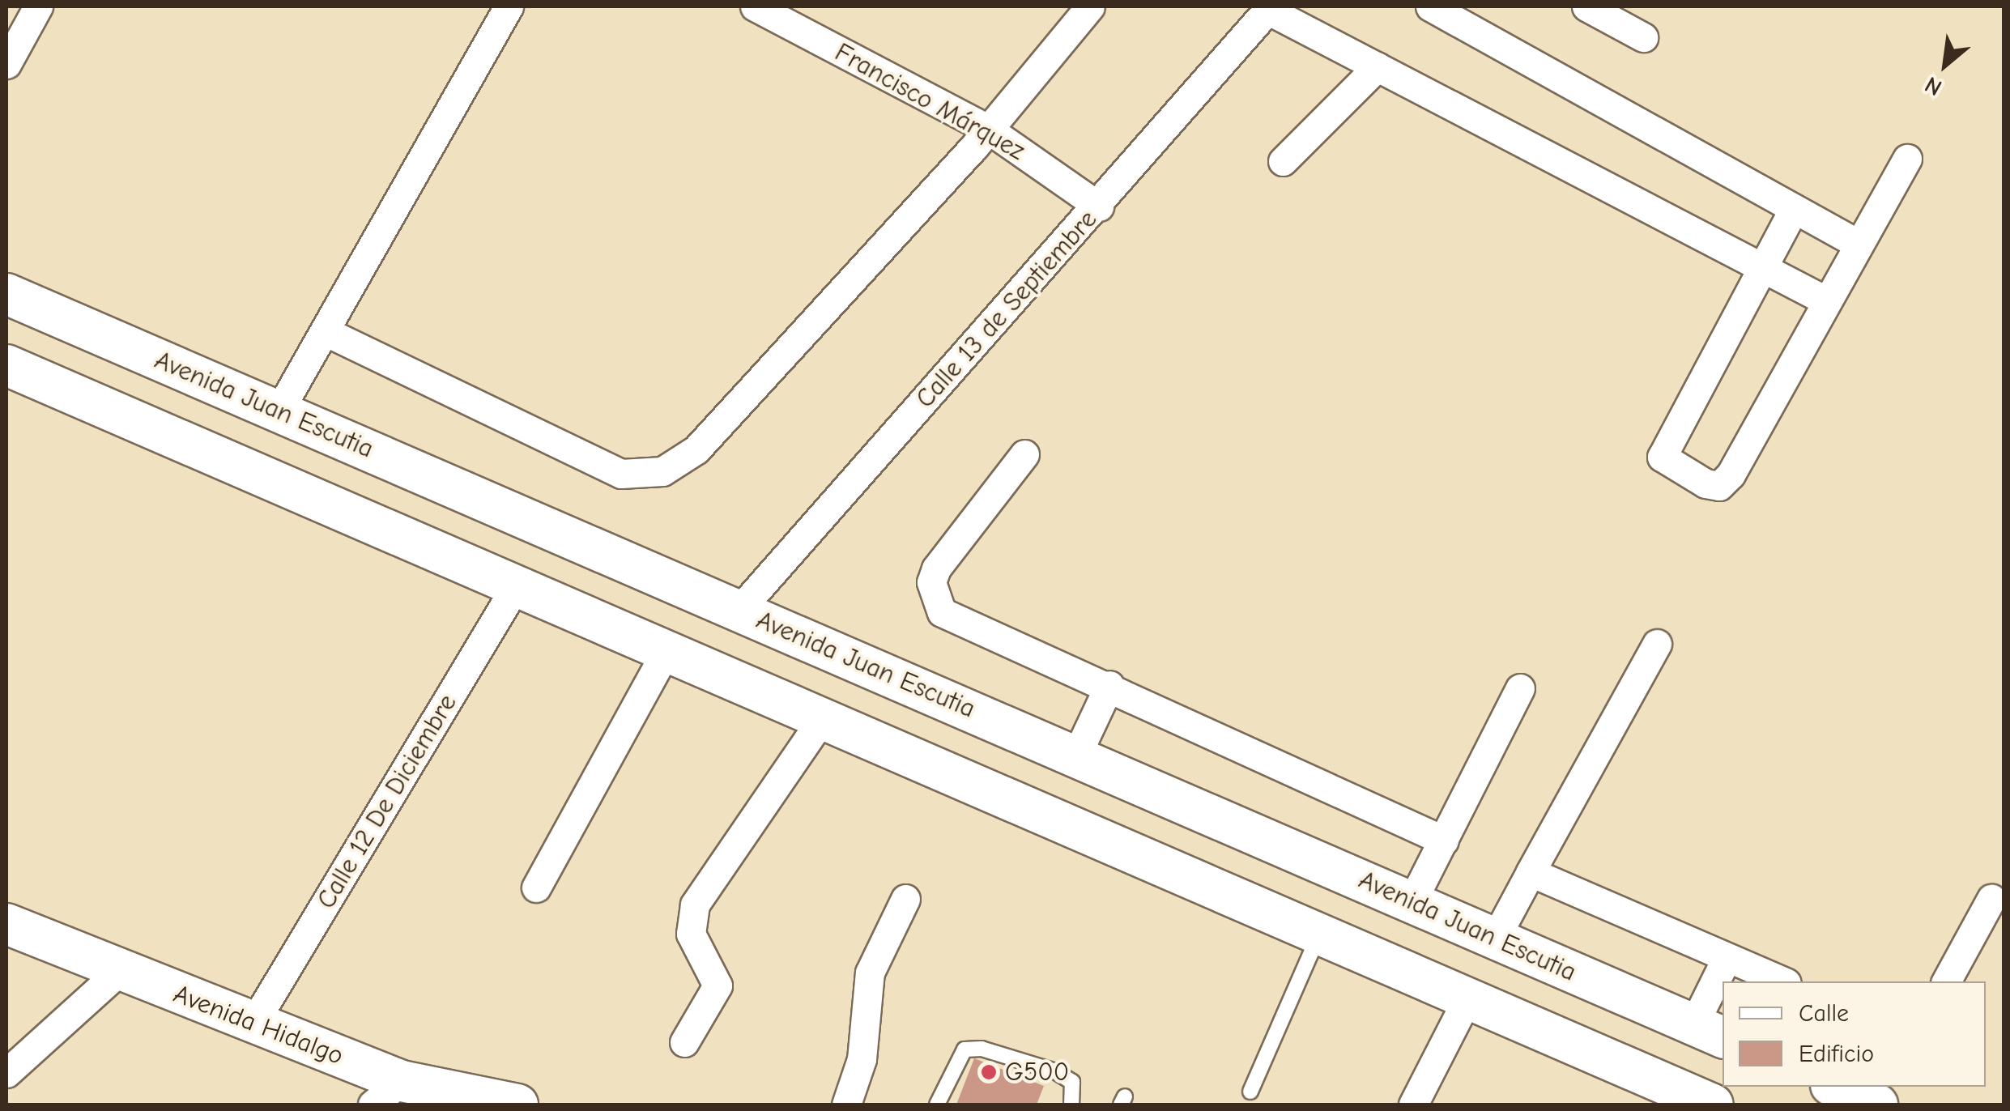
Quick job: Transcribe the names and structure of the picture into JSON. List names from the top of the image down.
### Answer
{
  "streets": {
    "main road": ["Avenida Juan Escutia", "Avenida Hidalgo"],
    "street": ["Francisco Márquez", "Calle 13 de Septiembre", "Calle 12 De Diciembre"]
  },
  "crossings": [
    ["Francisco Márquez", "Calle 13 de Septiembre"],
    ["Calle 13 de Septiembre", "Avenida Juan Escutia"],
    ["Calle 12 De Diciembre", "Avenida Hidalgo"]
  ],
  "places": ["G500"],
  "legend": ["Calle", "Edificio"],
  "north": "bottom left"
}
